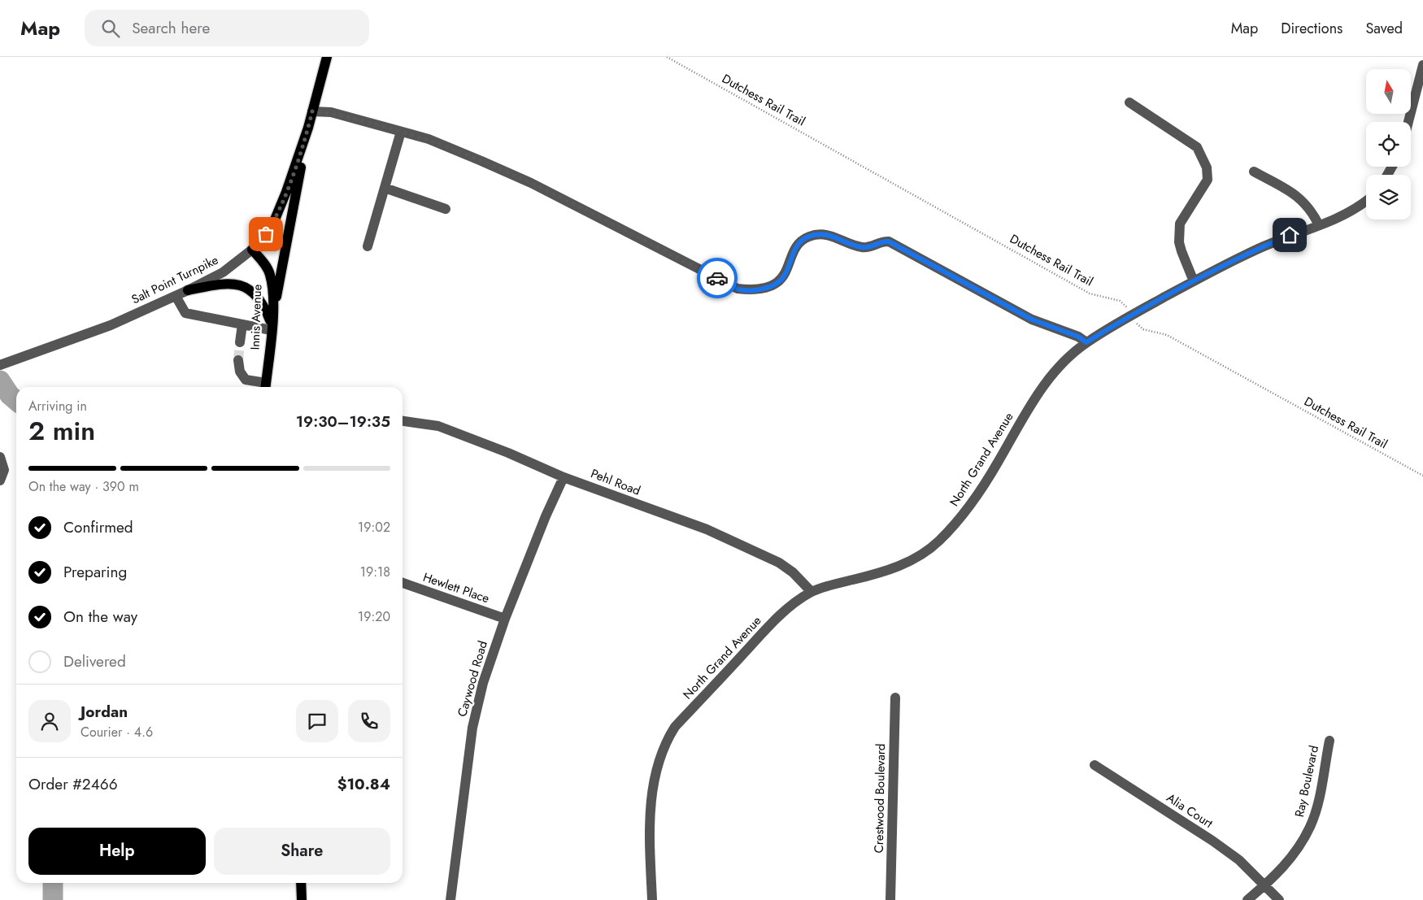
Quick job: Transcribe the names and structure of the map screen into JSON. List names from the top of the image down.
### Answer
{
  "streets": {
    "main road": ["Salt Point Turnpike", "Innis Avenue"],
    "street": [
      "North Grand Avenue",
      "Pehl Road",
      "Hewlett Place",
      "Caywood Road",
      "Ray Boulevard",
      "Crestwood Boulevard",
      "Alia Court"
    ],
    "path": ["Dutchess Rail Trail"]
  },
  "crossings": [
    ["Dutchess Rail Trail", "North Grand Avenue"],
    ["Salt Point Turnpike", "Innis Avenue"],
    ["North Grand Avenue", "Pehl Road"],
    ["Pehl Road", "Caywood Road"],
    ["Hewlett Place", "Caywood Road"],
    ["Ray Boulevard", "Alia Court"]
  ],
  "north": "top",
  "page": {
    "header": "Map",
    "search": "Search here",
    "nav": ["Map", "Directions", "Saved"],
    "heading": ["2 min", "Arriving in", "19:30–19:35"],
    "panel": [
      "Jordan",
      "Courier · 4.6",
      "Order #2466",
      "$10.84"
    ],
    "bar": "On the way · 390 m",
    "list": [
      ["Confirmed", "19:02"],
      ["Preparing", "19:18"],
      ["On the way", "19:20"],
      "Delivered"
    ],
    "buttons": ["Help", "Share"]
  }
}
